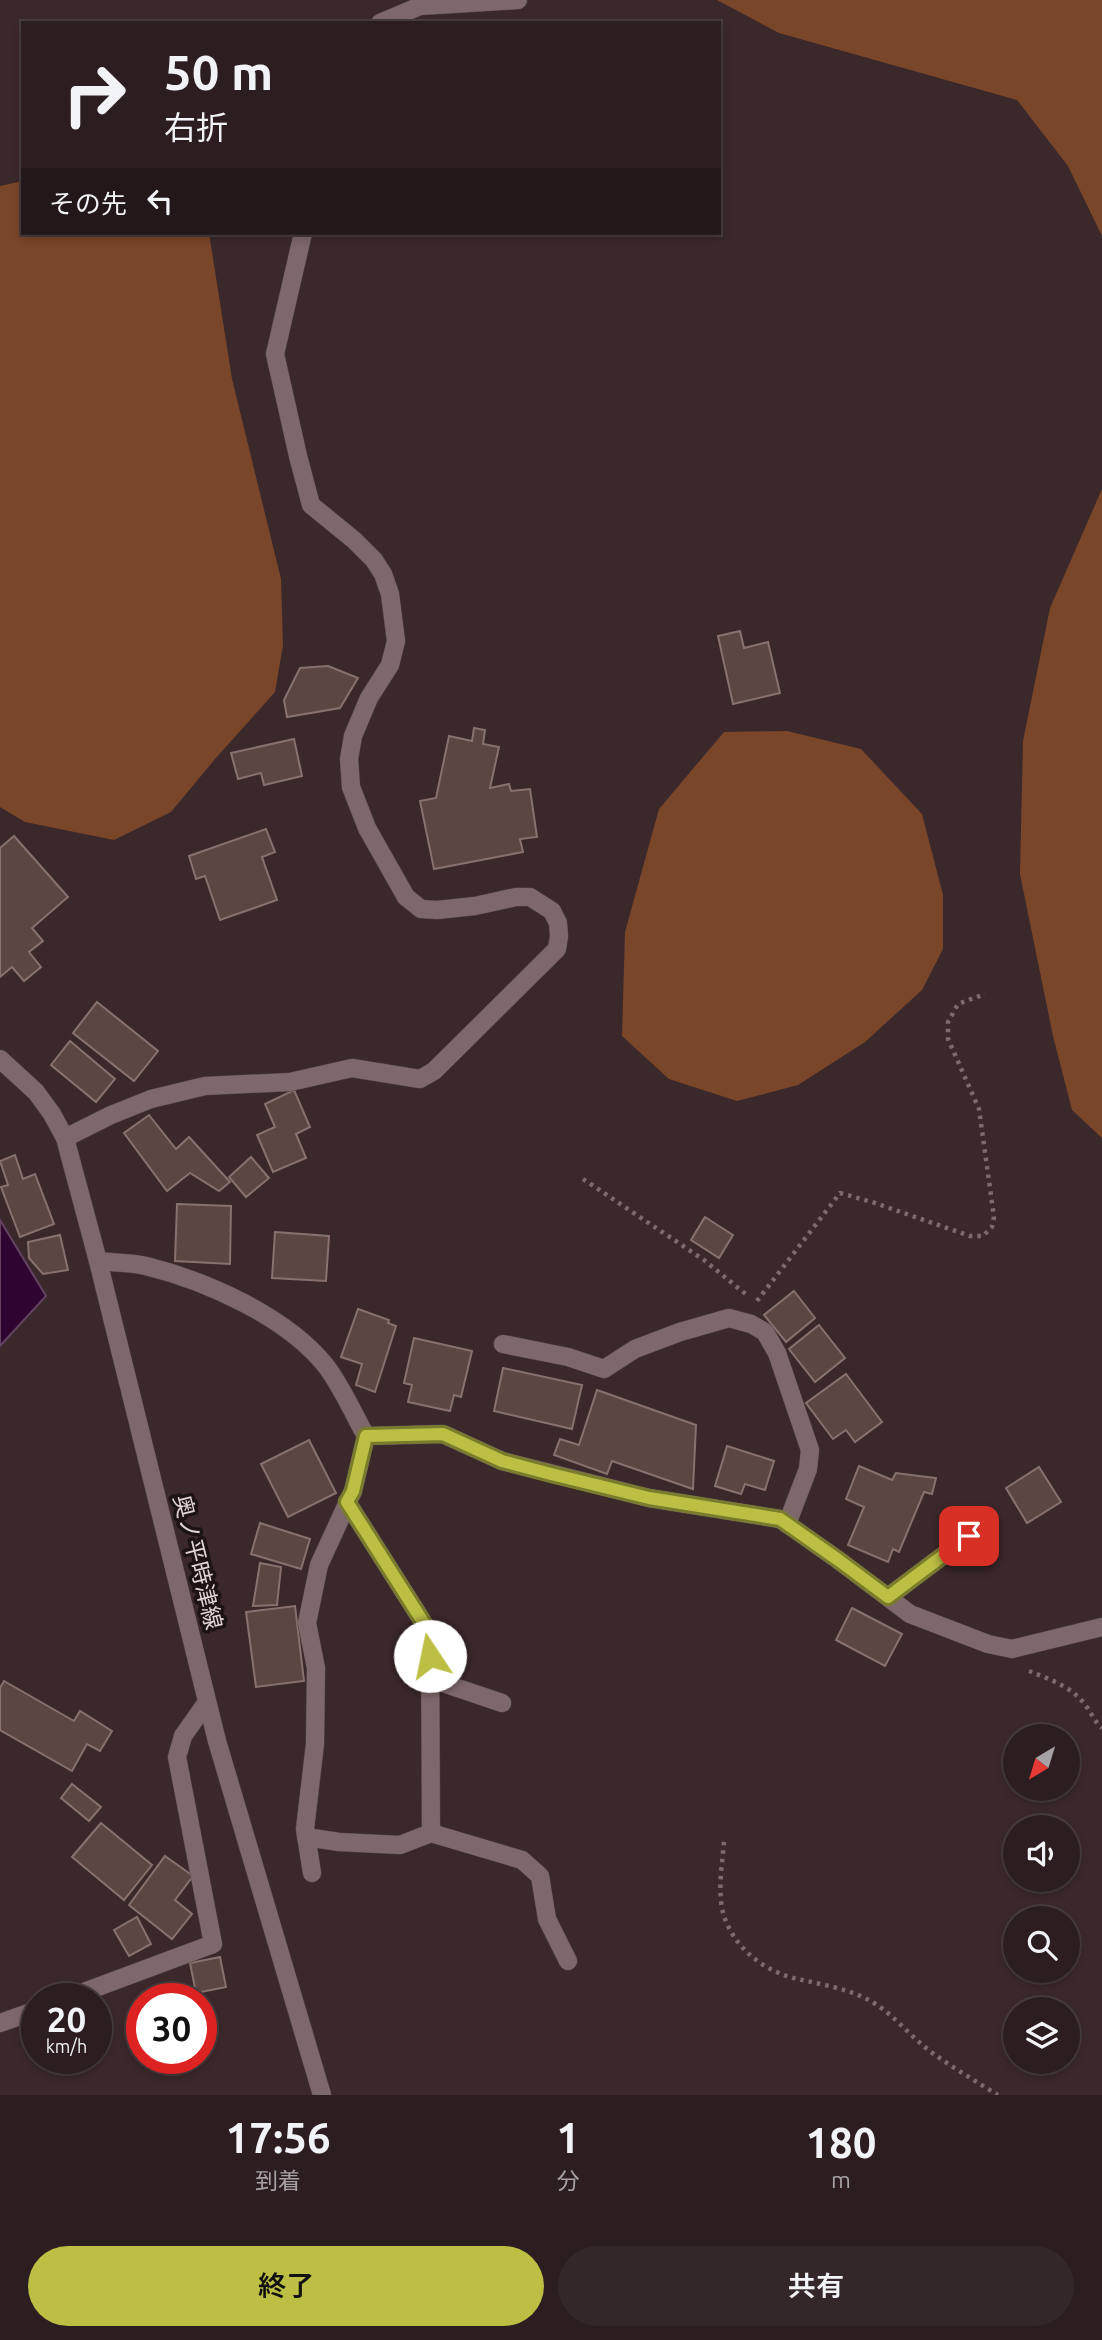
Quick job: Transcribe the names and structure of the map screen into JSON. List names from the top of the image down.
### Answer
{
  "streets": {
    "street": ["奥ノ平時津線"]
  },
  "north": "bottom left",
  "page": {
    "turn": ["50 m", "右折"],
    "then": "その先",
    "speed": "20 km/h",
    "limit": "30",
    "eta": [
      "17:56",
      "到着",
      "1",
      "分",
      "180",
      "m"
    ],
    "buttons": ["終了", "共有"]
  }
}
